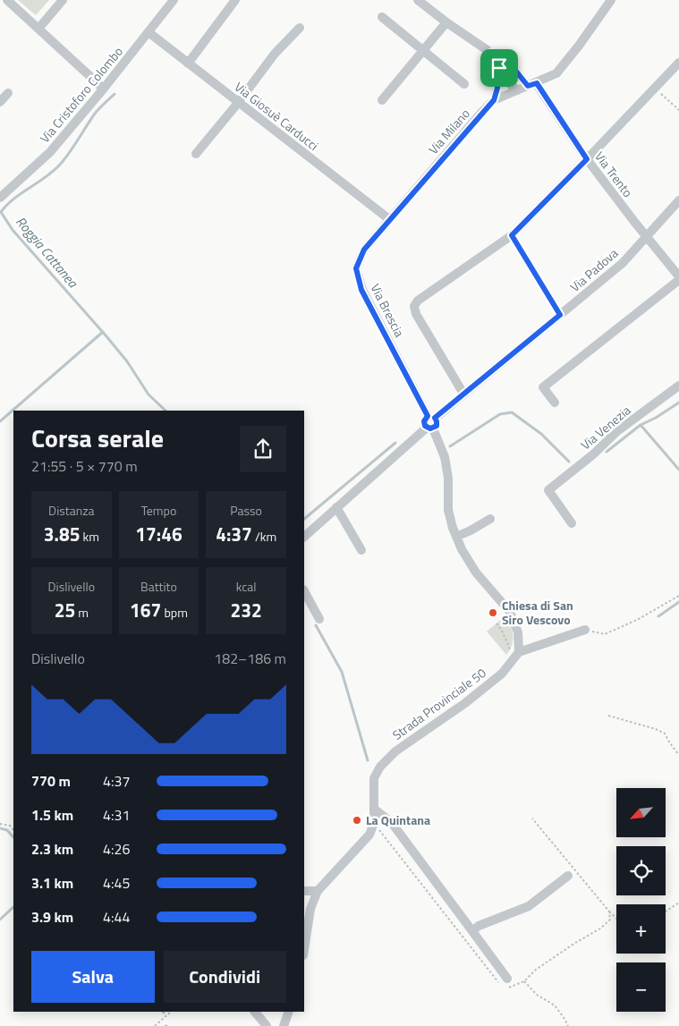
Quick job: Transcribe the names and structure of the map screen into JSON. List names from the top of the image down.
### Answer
{
  "streets": {
    "street": [
      "Via Cristoforo Colombo",
      "Via Giosuè Carducci",
      "Via Milano",
      "Via Trento",
      "Via Padova",
      "Via Brescia",
      "Via Venezia",
      "Strada Provinciale 50"
    ]
  },
  "crossings": [
    ["Via Cristoforo Colombo", "Via Giosuè Carducci"],
    ["Via Giosuè Carducci", "Via Milano"],
    ["Via Giosuè Carducci", "Via Brescia"],
    ["Via Milano", "Via Trento"],
    ["Via Milano", "Via Brescia"],
    ["Via Trento", "Via Padova"],
    ["Via Padova", "Via Brescia"]
  ],
  "water": ["Roggia Cattanea"],
  "places": ["Chiesa di San Siro Vescovo", "La Quintana"],
  "north": "bottom left",
  "page": {
    "heading": ["Corsa serale", "21:55 · 5 × 770 m"],
    "stats": [
      ["Distanza", "3.85 km"],
      ["Tempo", "17:46"],
      ["Passo", "4:37 /km"],
      ["Dislivello", "25 m"],
      ["Battito", "167 bpm"],
      ["kcal", "232"]
    ],
    "chart": ["Dislivello", "182–186 m"],
    "list": [
      {
        "name": "770 m",
        "note": "4:37"
      },
      {
        "name": "1.5 km",
        "note": "4:31"
      },
      {
        "name": "2.3 km",
        "note": "4:26"
      },
      {
        "name": "3.1 km",
        "note": "4:45"
      },
      {
        "name": "3.9 km",
        "note": "4:44"
      }
    ],
    "map_buttons": ["+", "−"],
    "buttons": ["Salva", "Condividi"]
  }
}
